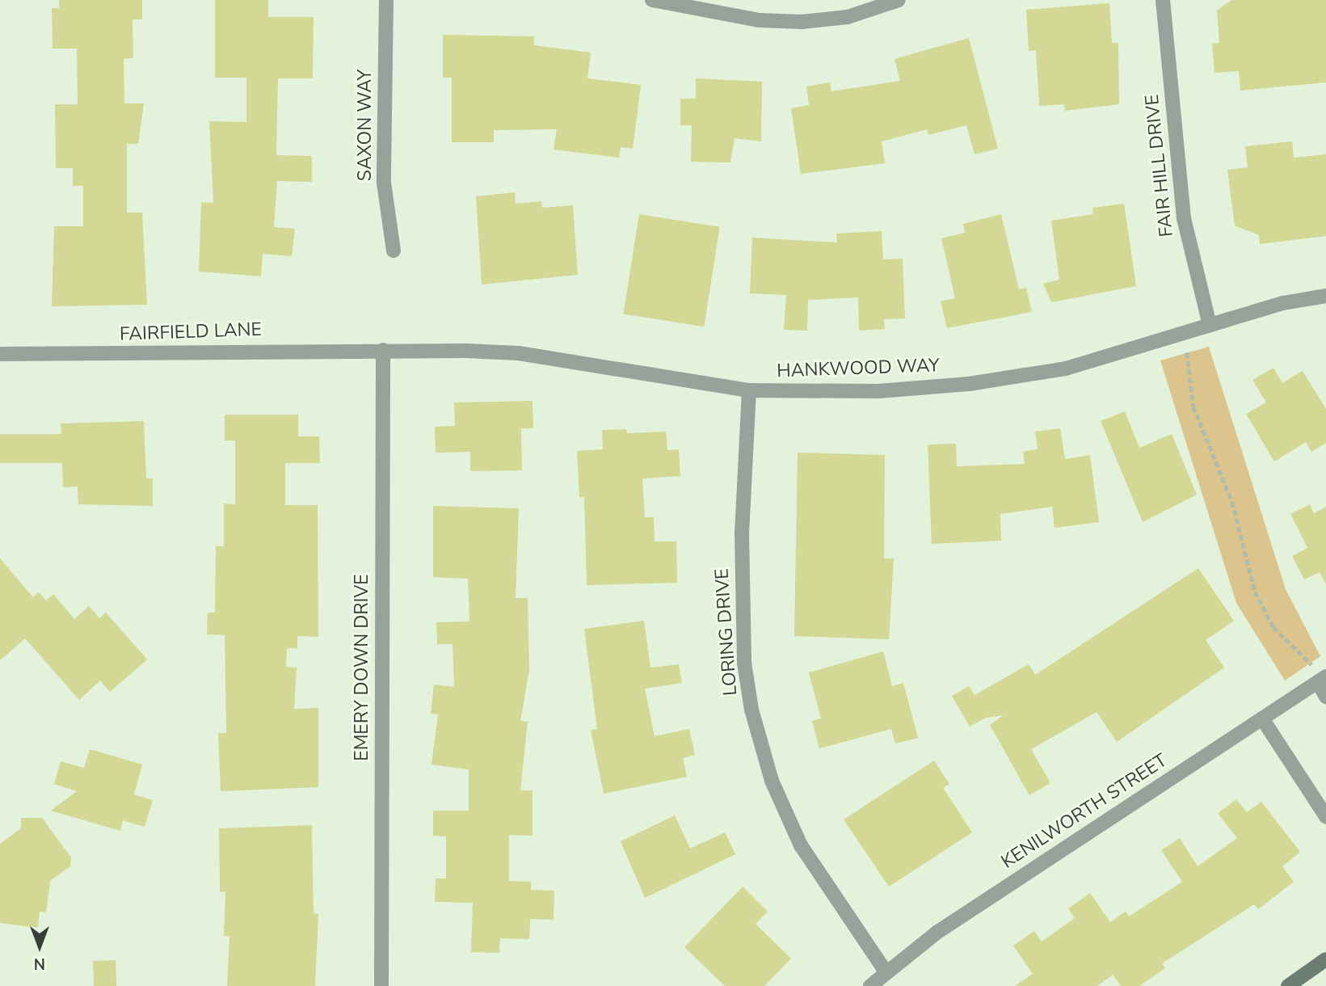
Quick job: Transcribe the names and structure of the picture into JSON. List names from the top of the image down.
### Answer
{
  "streets": {
    "street": [
      "SAXON WAY",
      "FAIR HILL DRIVE",
      "FAIRFIELD LANE",
      "HANKWOOD WAY",
      "LORING DRIVE",
      "EMERY DOWN DRIVE",
      "KENILWORTH STREET"
    ]
  },
  "crossings": [
    ["FAIR HILL DRIVE", "HANKWOOD WAY"],
    ["FAIRFIELD LANE", "HANKWOOD WAY"],
    ["FAIRFIELD LANE", "EMERY DOWN DRIVE"],
    ["HANKWOOD WAY", "LORING DRIVE"],
    ["HANKWOOD WAY", "EMERY DOWN DRIVE"],
    ["LORING DRIVE", "KENILWORTH STREET"]
  ],
  "north": "bottom"
}
